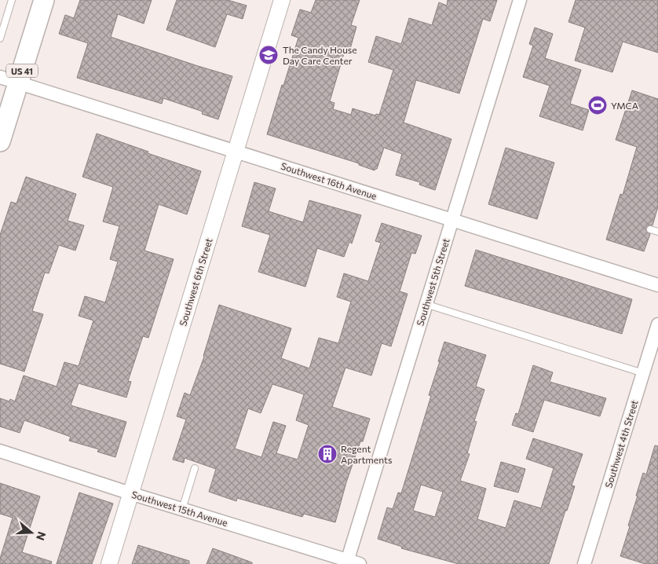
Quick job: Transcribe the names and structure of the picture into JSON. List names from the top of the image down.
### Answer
{
  "streets": {
    "main road": ["US 41"],
    "street": [
      "Southwest 16th Avenue",
      "Southwest 6th Street",
      "Southwest 5th Street",
      "Southwest 4th Street",
      "Southwest 15th Avenue"
    ]
  },
  "crossings": [
    ["US 41", "Southwest 16th Avenue"],
    ["Southwest 16th Avenue", "Southwest 6th Street"],
    ["Southwest 16th Avenue", "Southwest 5th Street"],
    ["Southwest 6th Street", "Southwest 15th Avenue"],
    ["Southwest 5th Street", "Southwest 15th Avenue"]
  ],
  "places": {
    "school or university": ["The Candy House Day Care Center"],
    "sports": ["YMCA"],
    "building": ["Regent Apartments"]
  },
  "north": "right"
}
